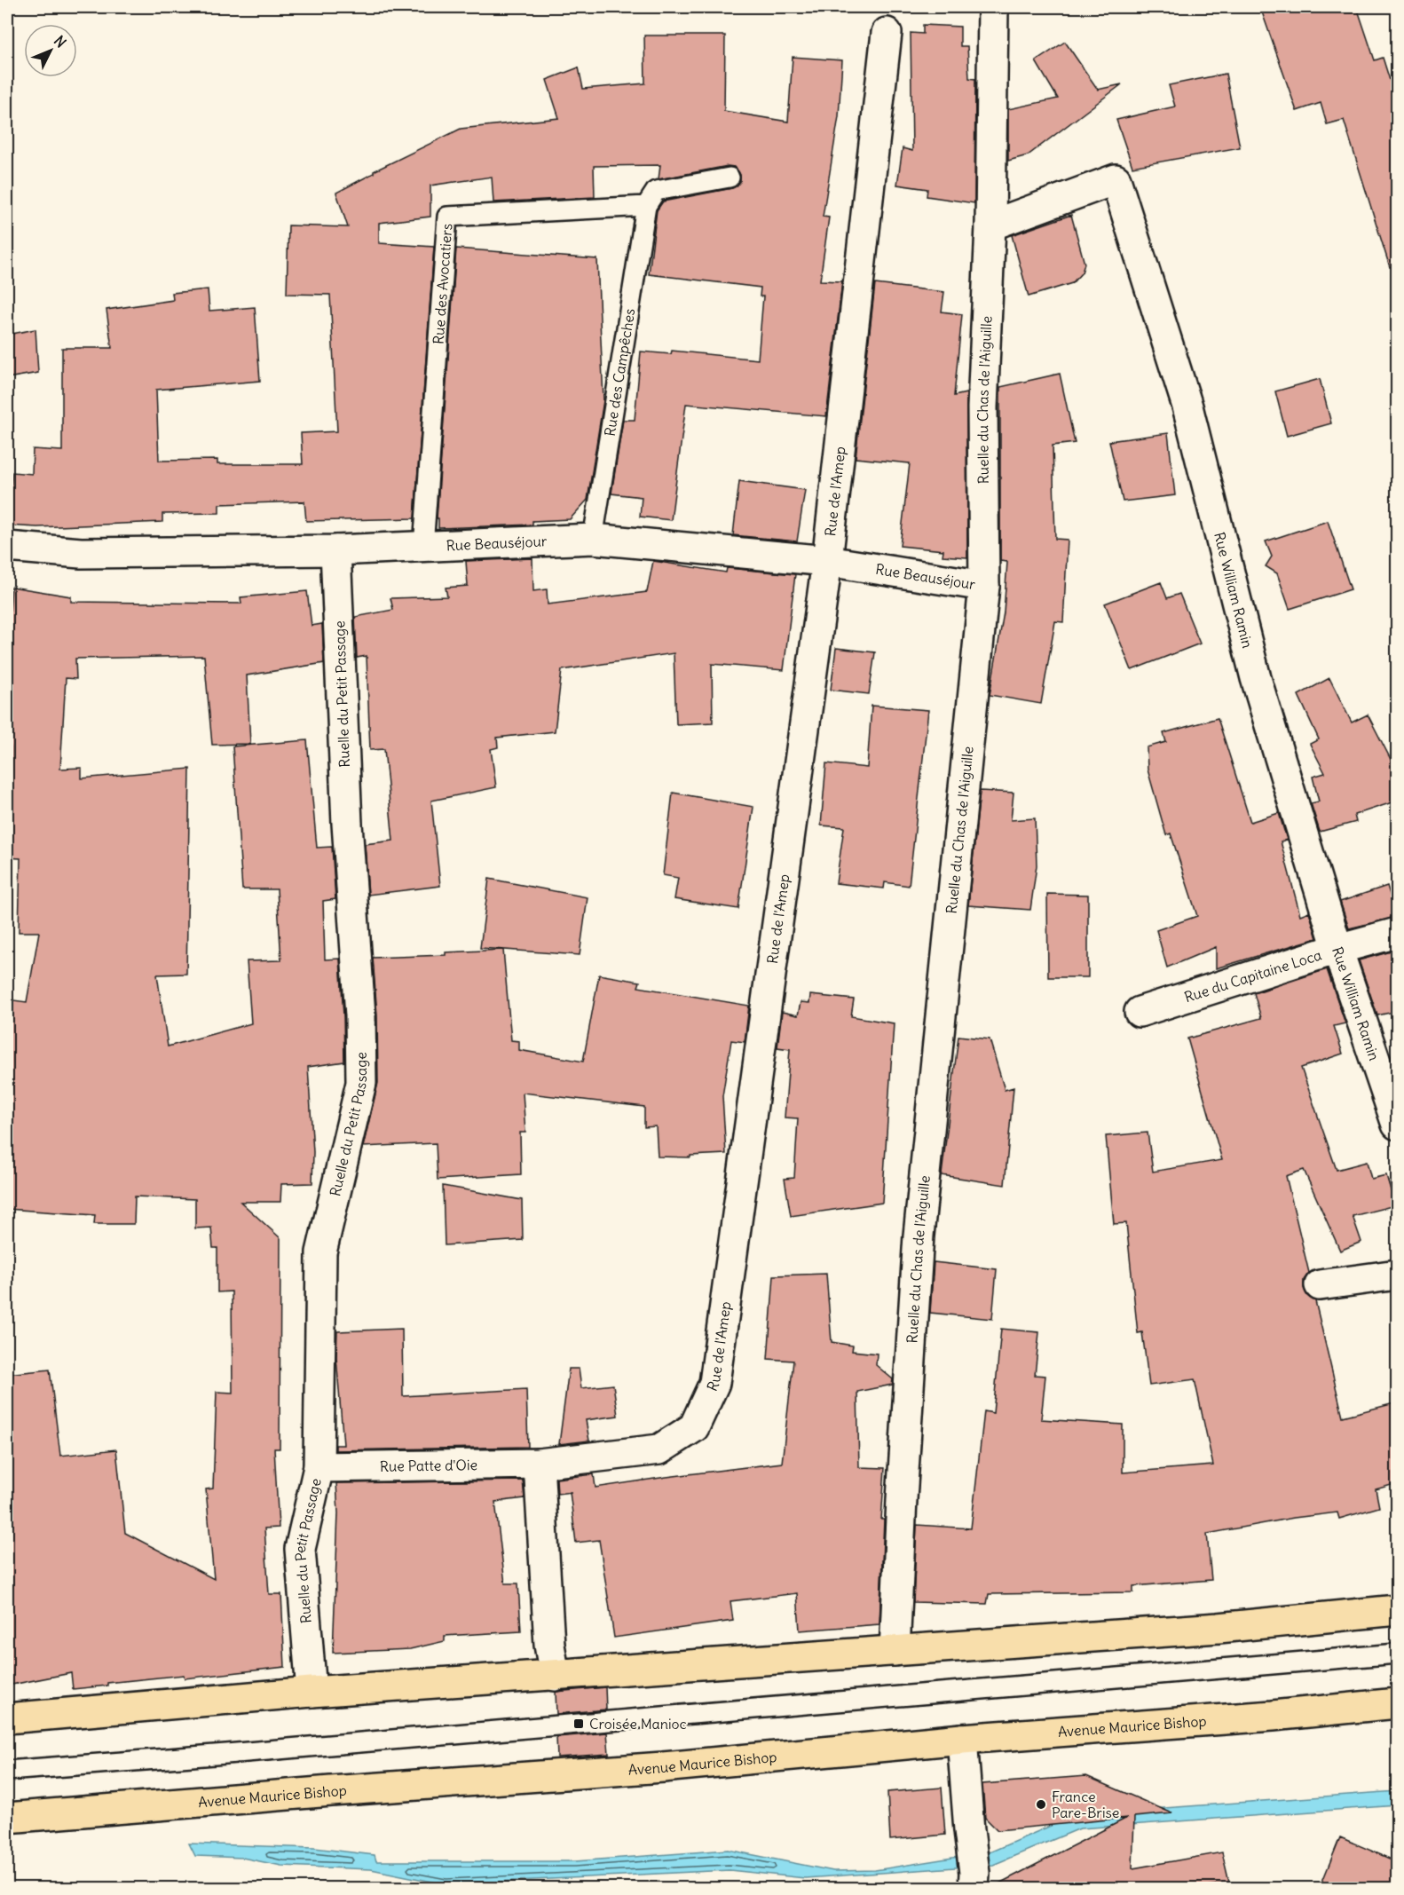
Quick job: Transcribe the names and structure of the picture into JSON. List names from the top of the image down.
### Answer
{
  "streets": {
    "main road": ["Avenue Maurice Bishop"],
    "street": [
      "Ruelle du Chas de l'Aiguille",
      "Rue de l'Amep",
      "Rue Beauséjour",
      "Rue William Ramin",
      "Ruelle du Petit Passage",
      "Rue du Capitaine Loca",
      "Rue Patte d'Oie"
    ],
    "lane": ["Rue des Avocatiers", "Rue des Campêches"]
  },
  "crossings": [
    ["Rue des Avocatiers", "Rue des Campêches"],
    ["Rue des Avocatiers", "Rue Beauséjour"],
    ["Rue des Campêches", "Rue Beauséjour"],
    ["Ruelle du Chas de l'Aiguille", "Rue Beauséjour"],
    ["Ruelle du Chas de l'Aiguille", "Rue William Ramin"],
    ["Rue de l'Amep", "Rue Beauséjour"],
    ["Rue de l'Amep", "Rue Patte d'Oie"],
    ["Rue Beauséjour", "Ruelle du Petit Passage"],
    ["Rue William Ramin", "Rue du Capitaine Loca"],
    ["Ruelle du Petit Passage", "Rue Patte d'Oie"]
  ],
  "places": {
    "transit": ["Croisée Manioc"],
    "other": ["France Pare-Brise"]
  },
  "north": "top right"
}
